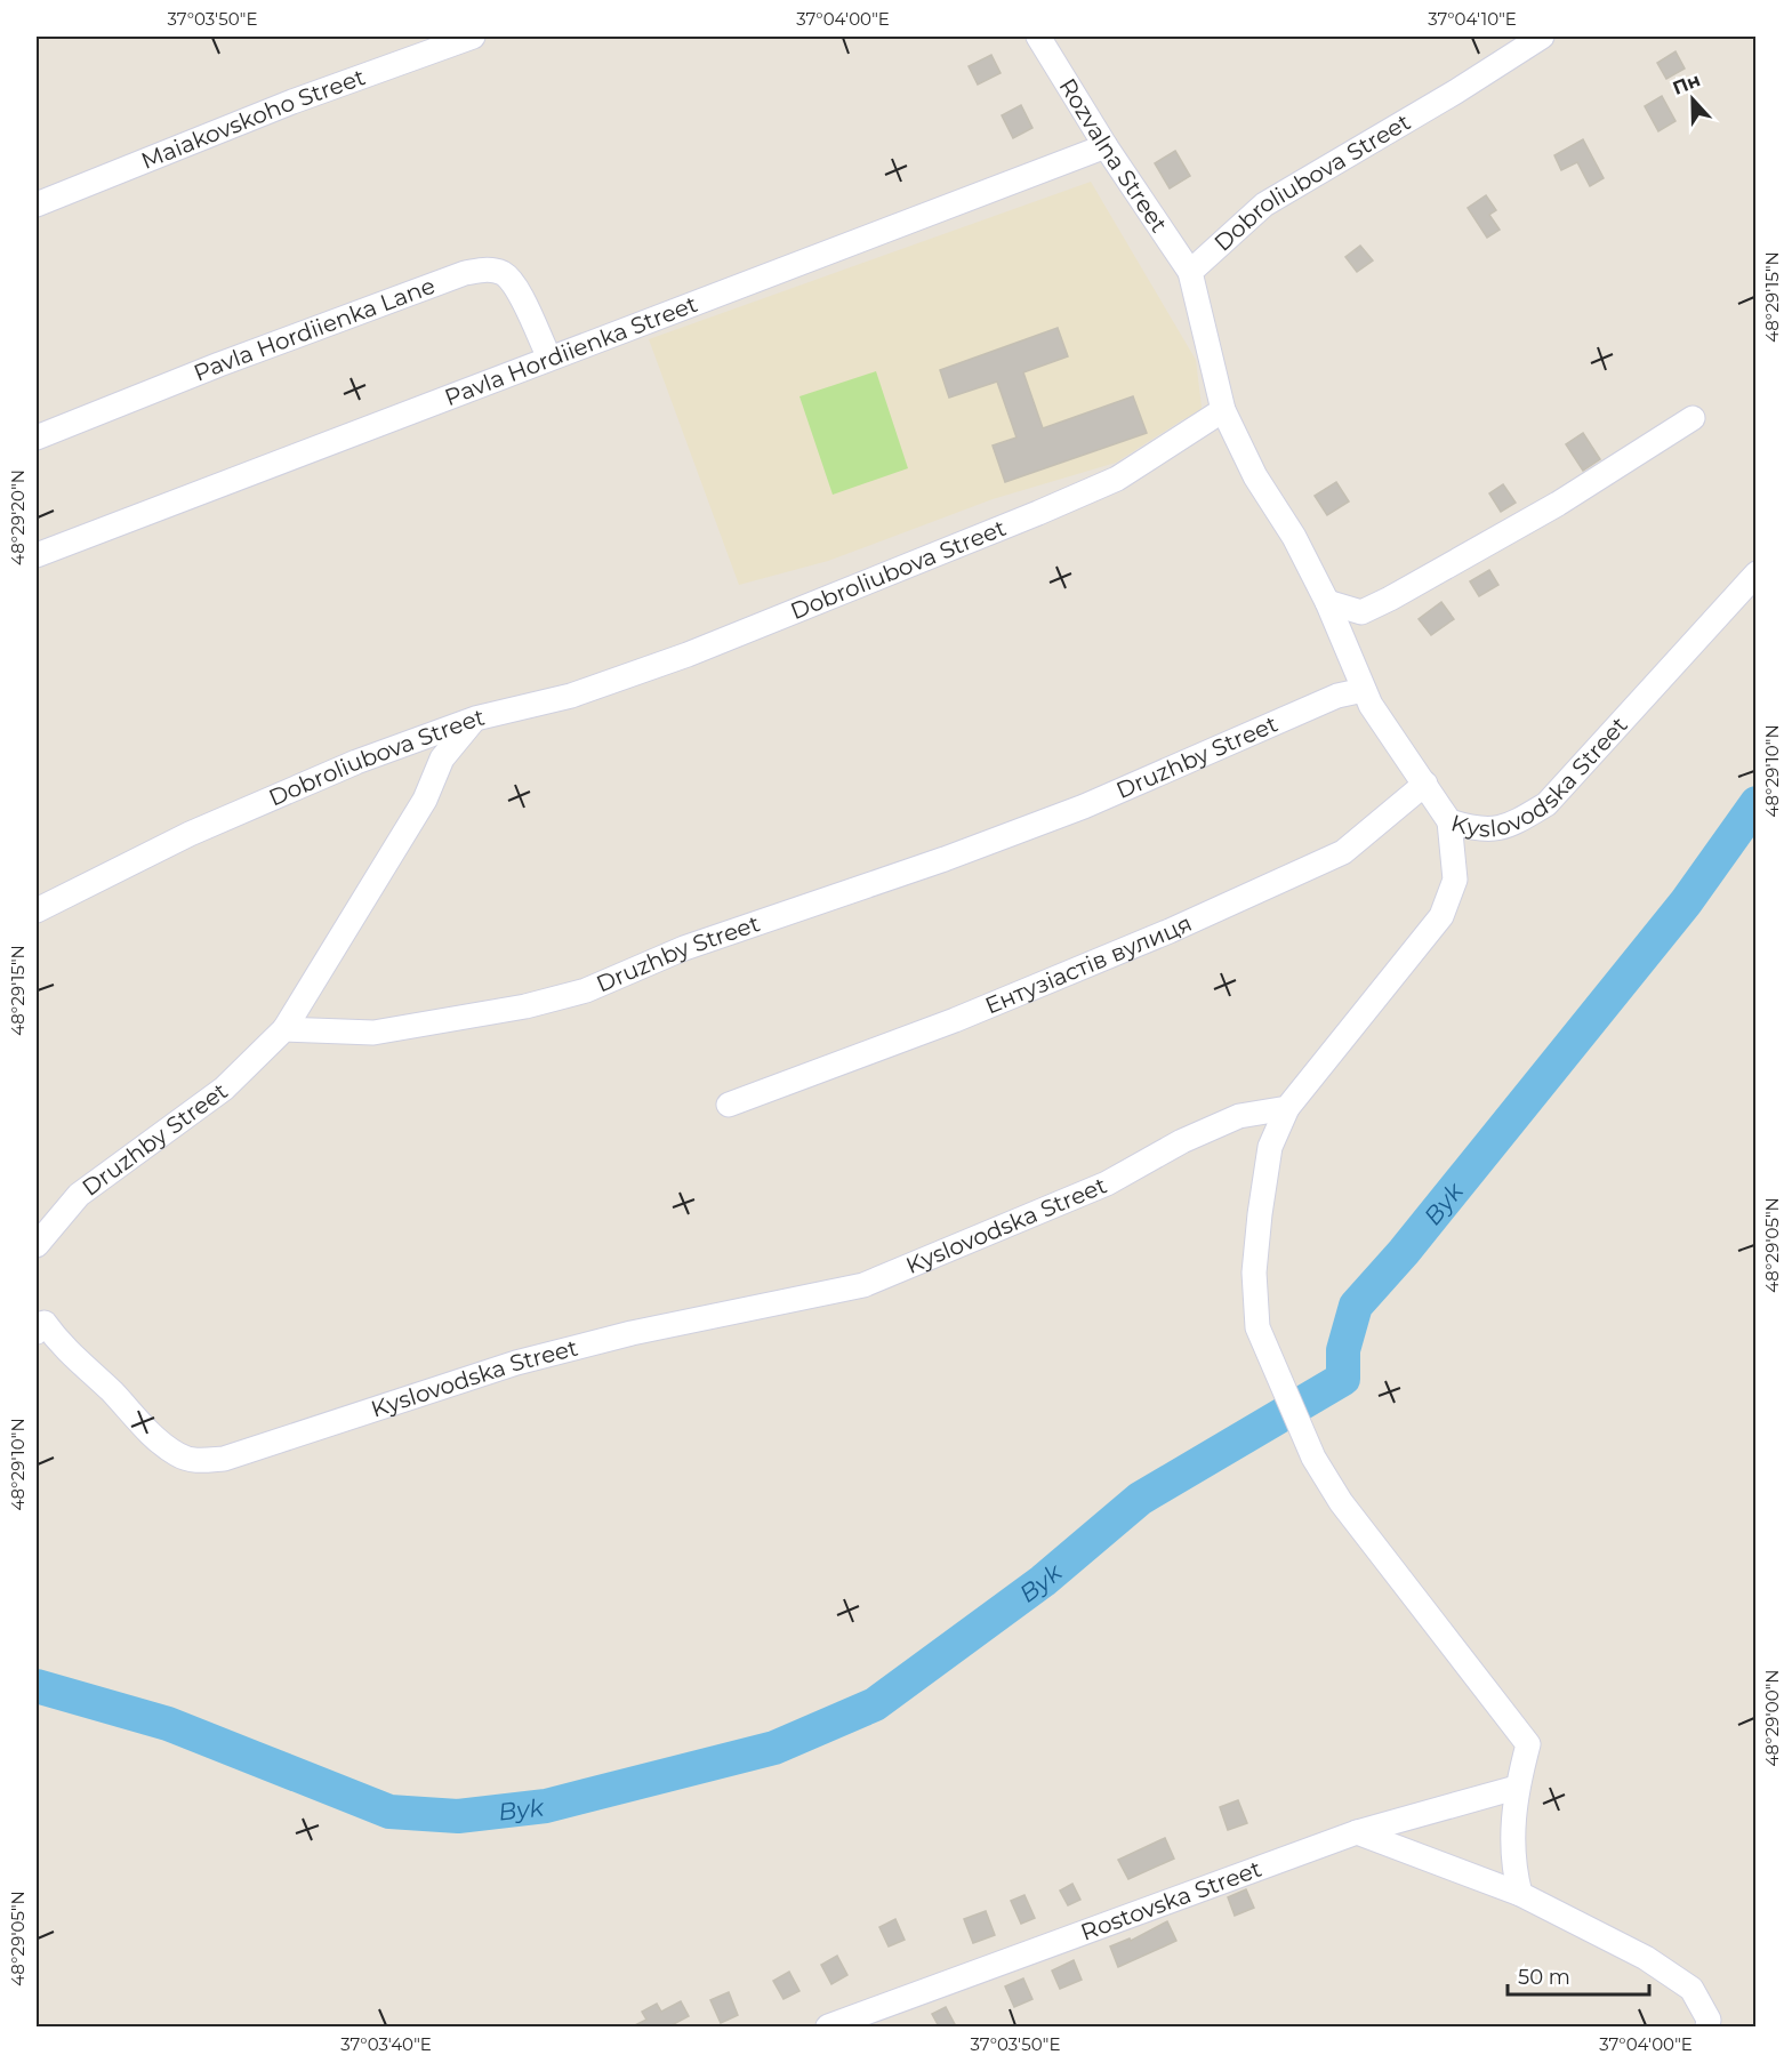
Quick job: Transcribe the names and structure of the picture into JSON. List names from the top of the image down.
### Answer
{
  "streets": {
    "street": [
      "Maiakovskoho Street",
      "Rozvalna Street",
      "Dobroliubova Street",
      "Pavla Hordiienka Lane",
      "Pavla Hordiienka Street",
      "Druzhby Street",
      "Kyslovodska Street",
      "Ентузіастів вулиця",
      "Rostovska Street"
    ]
  },
  "crossings": [
    ["Rozvalna Street", "Dobroliubova Street"],
    ["Rozvalna Street", "Pavla Hordiienka Street"],
    ["Pavla Hordiienka Lane", "Pavla Hordiienka Street"]
  ],
  "water": ["Byk"],
  "scale_bar": "50 m",
  "north": "top",
  "coordinates": [
    "37°03'50\"E",
    "37°04'00\"E",
    "37°04'10\"E",
    "48°29'15\"N",
    "48°29'20\"N",
    "48°29'10\"N",
    "48°29'05\"N",
    "48°29'00\"N",
    "37°03'40\"E"
  ]
}
